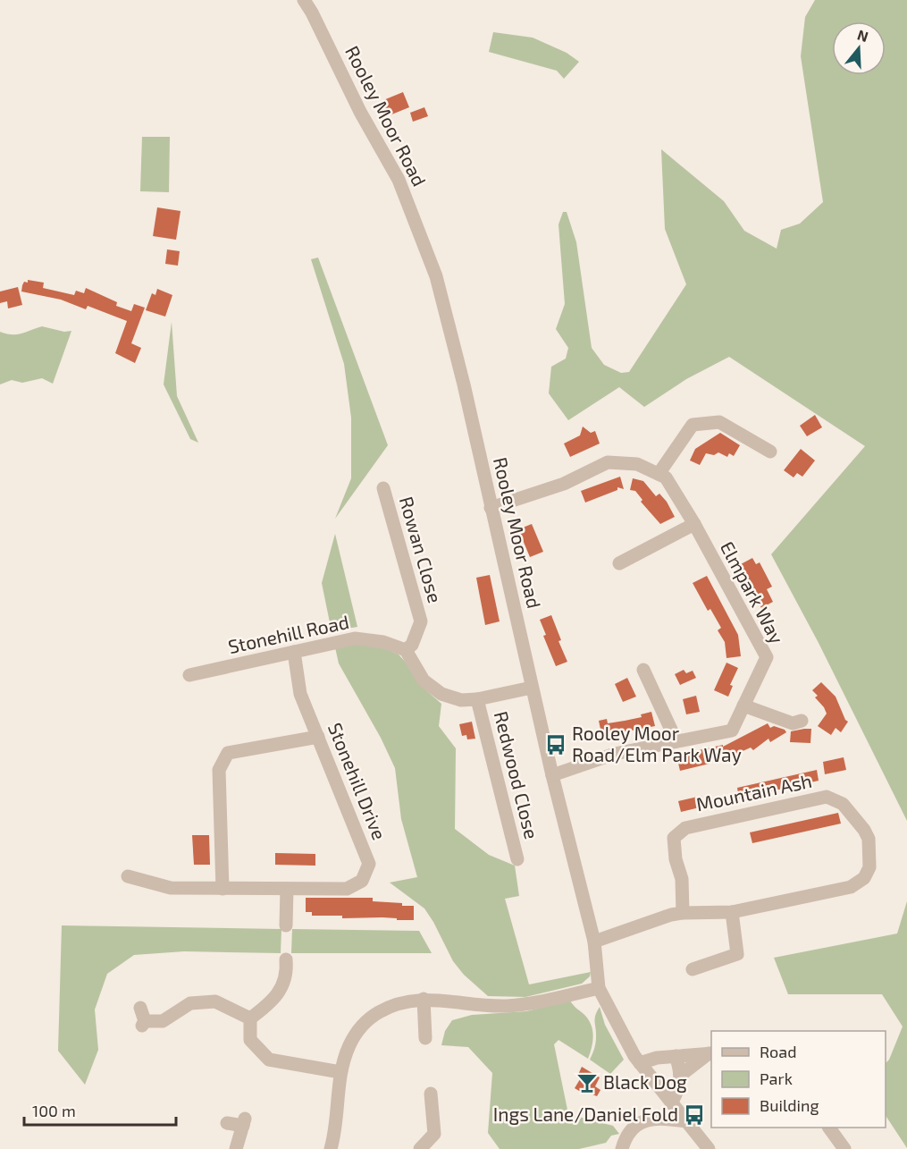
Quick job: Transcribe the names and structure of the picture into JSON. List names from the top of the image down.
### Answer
{
  "streets": {
    "street": [
      "Rooley Moor Road",
      "Rowan Close",
      "Elmpark Way",
      "Stonehill Road",
      "Redwood Close",
      "Stonehill Drive",
      "Mountain Ash"
    ]
  },
  "crossings": [
    ["Rooley Moor Road", "Elmpark Way"],
    ["Rooley Moor Road", "Mountain Ash"],
    ["Rowan Close", "Stonehill Road"],
    ["Stonehill Road", "Stonehill Drive"]
  ],
  "places": {
    "bus stop": ["Rooley Moor Road/Elm Park Way", "Ings Lane/Daniel Fold"],
    "bar": ["Black Dog"]
  },
  "legend": ["Road", "Park", "Building"],
  "scale_bar": "100 m",
  "north": "top"
}
